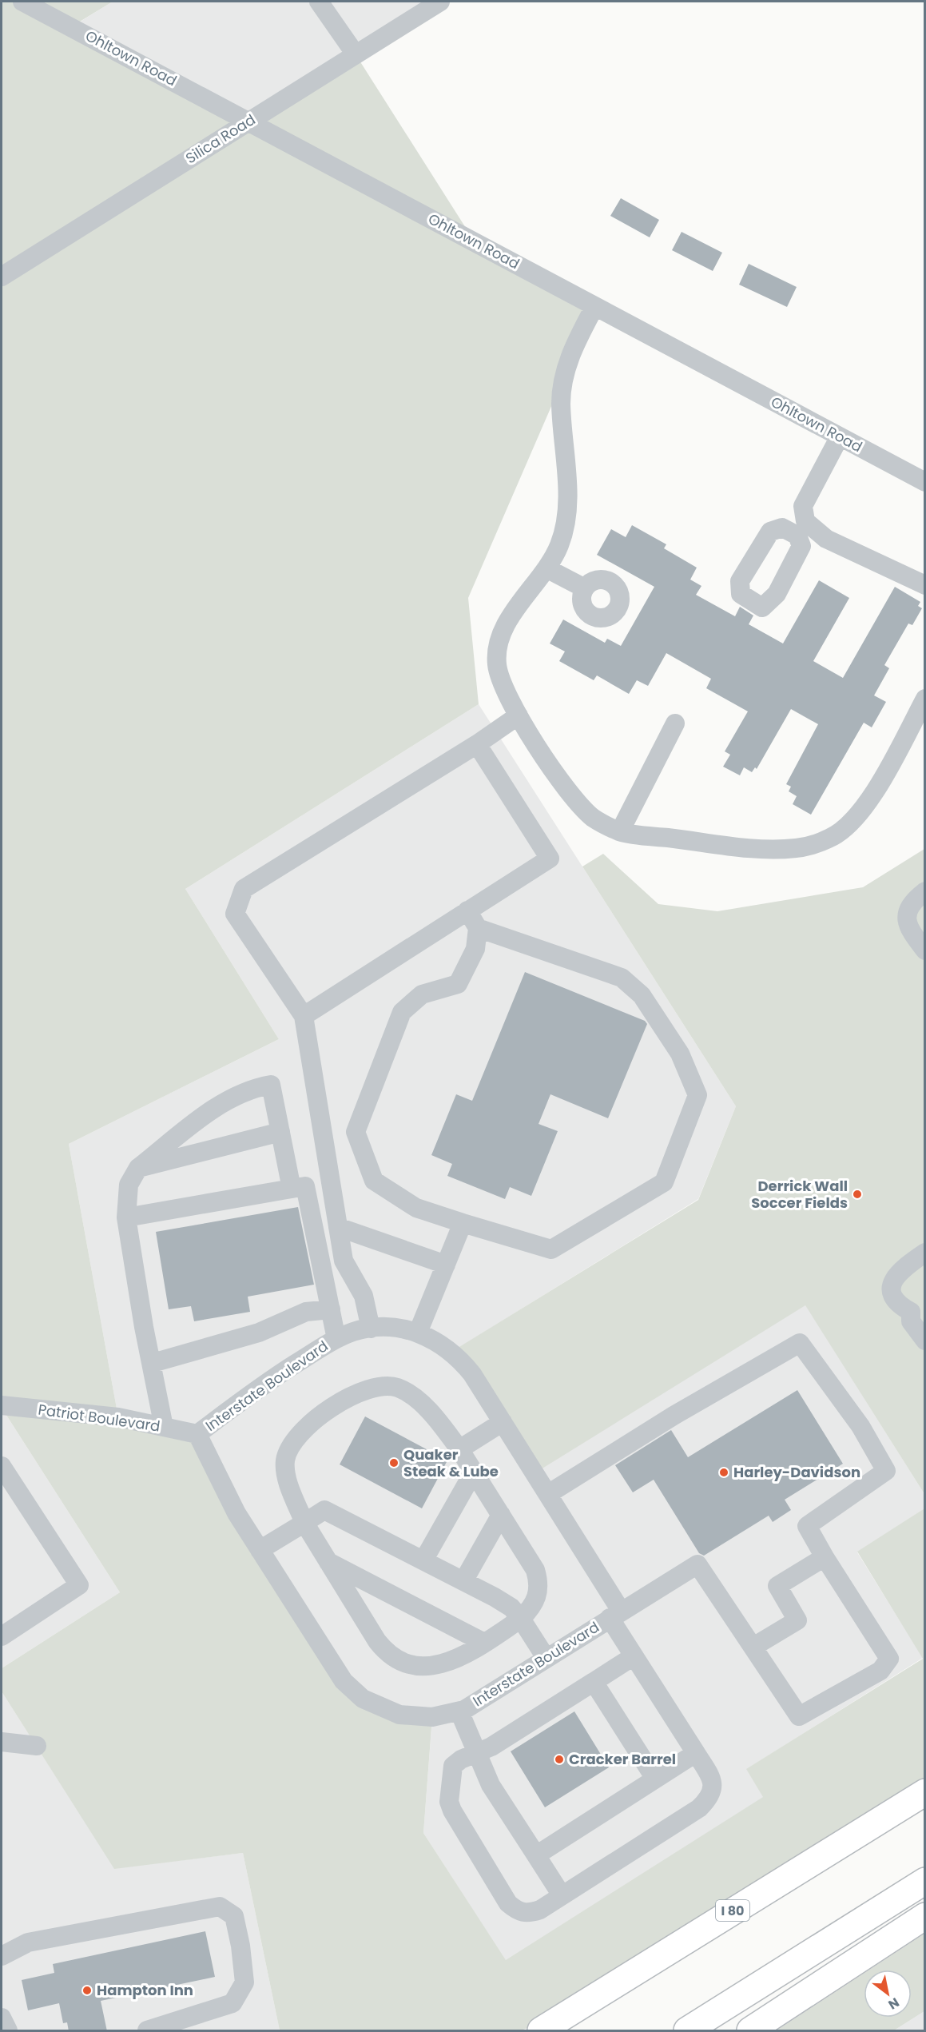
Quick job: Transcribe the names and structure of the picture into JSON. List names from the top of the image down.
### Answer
{
  "streets": {
    "highway": ["I 80"],
    "street": [
      "Ohltown Road",
      "Silica Road",
      "Interstate Boulevard",
      "Patriot Boulevard"
    ]
  },
  "crossings": [
    ["Ohltown Road", "Silica Road"],
    ["Interstate Boulevard", "Patriot Boulevard"]
  ],
  "places": [
    "Derrick Wall Soccer Fields",
    "Quaker Steak & Lube",
    "Harley-Davidson",
    "Cracker Barrel",
    "Hampton Inn"
  ],
  "north": "bottom right"
}
